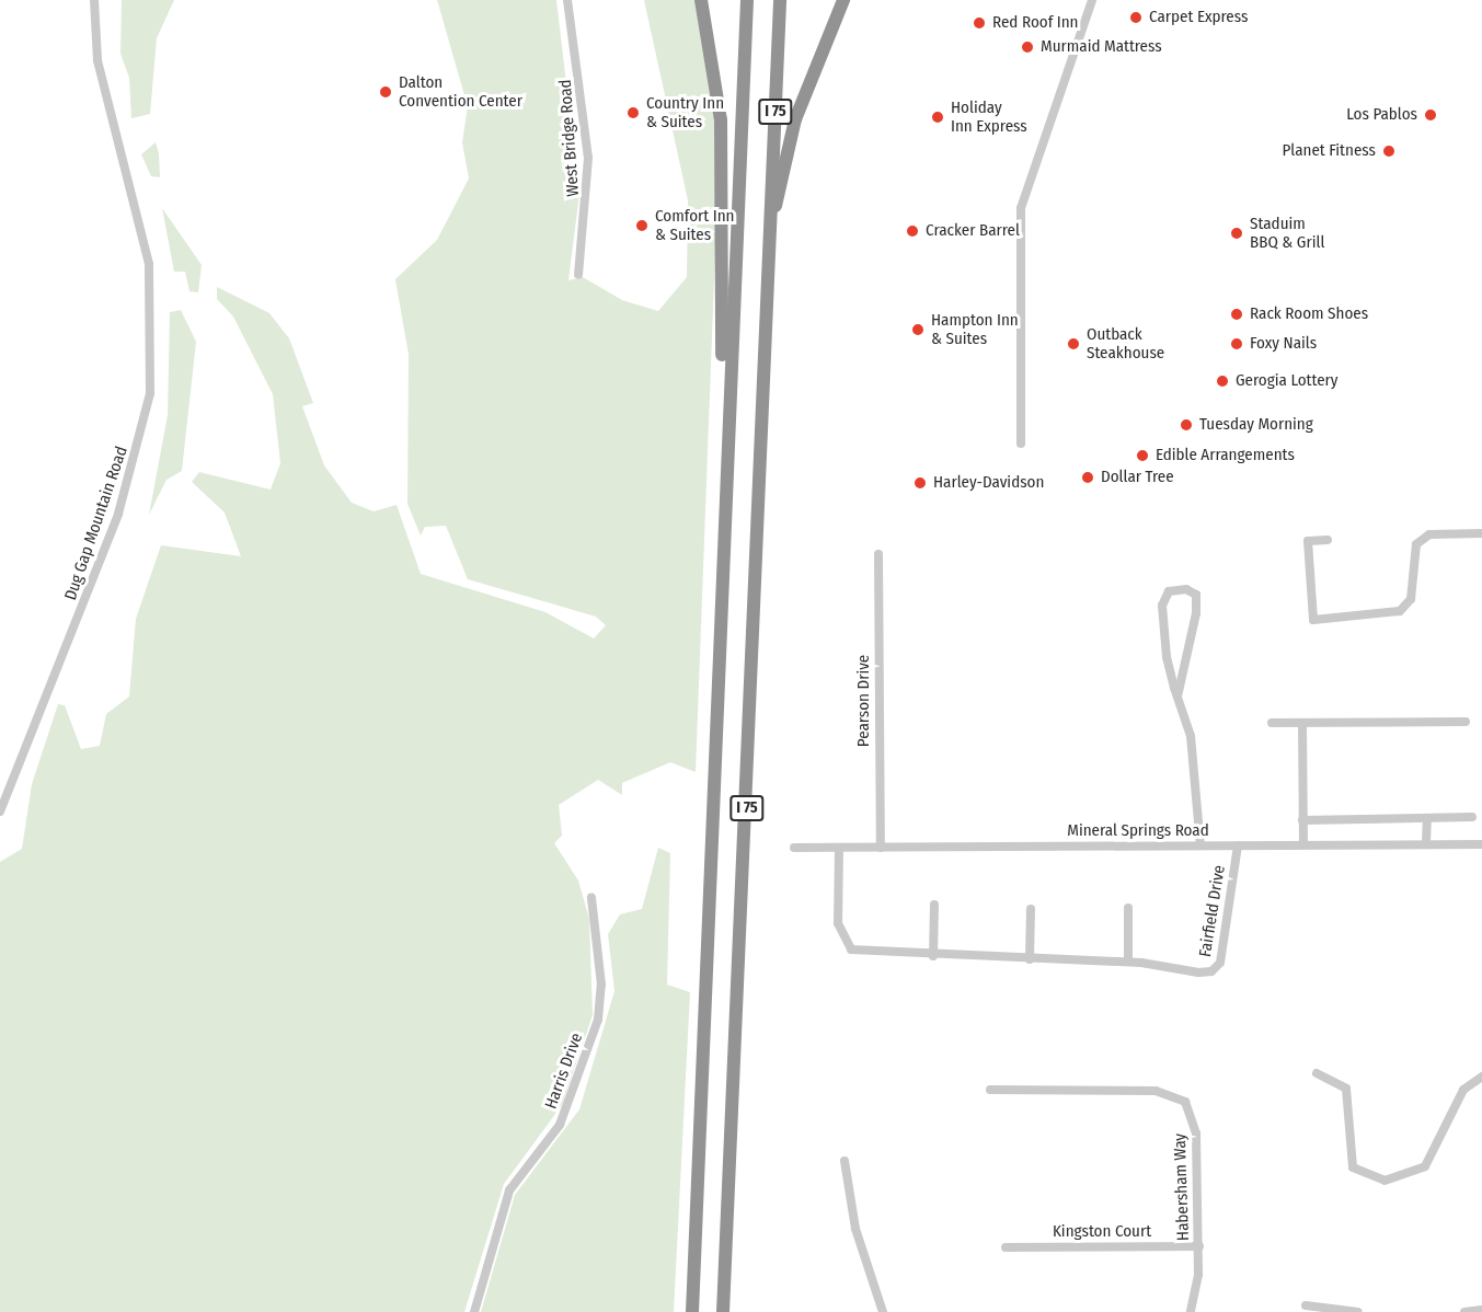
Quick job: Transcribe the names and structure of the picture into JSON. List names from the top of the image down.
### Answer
{
  "streets": {
    "highway": ["I 75"],
    "street": [
      "West Bridge Road",
      "Dug Gap Mountain Road",
      "Pearson Drive",
      "Mineral Springs Road",
      "Fairfield Drive",
      "Harris Drive",
      "Habersham Way",
      "Kingston Court"
    ]
  },
  "crossings": [
    ["Pearson Drive", "Mineral Springs Road"],
    ["Mineral Springs Road", "Fairfield Drive"],
    ["Habersham Way", "Kingston Court"]
  ],
  "places": [
    "Carpet Express",
    "Red Roof Inn",
    "Murmaid Mattress",
    "Dalton Convention Center",
    "Country Inn & Suites",
    "Los Pablos",
    "Holiday Inn Express",
    "Planet Fitness",
    "Comfort Inn & Suites",
    "Cracker Barrel",
    "Staduim BBQ & Grill",
    "Rack Room Shoes",
    "Hampton Inn & Suites",
    "Outback Steakhouse",
    "Foxy Nails",
    "Gerogia Lottery",
    "Tuesday Morning",
    "Edible Arrangements",
    "Dollar Tree",
    "Harley-Davidson"
  ]
}
